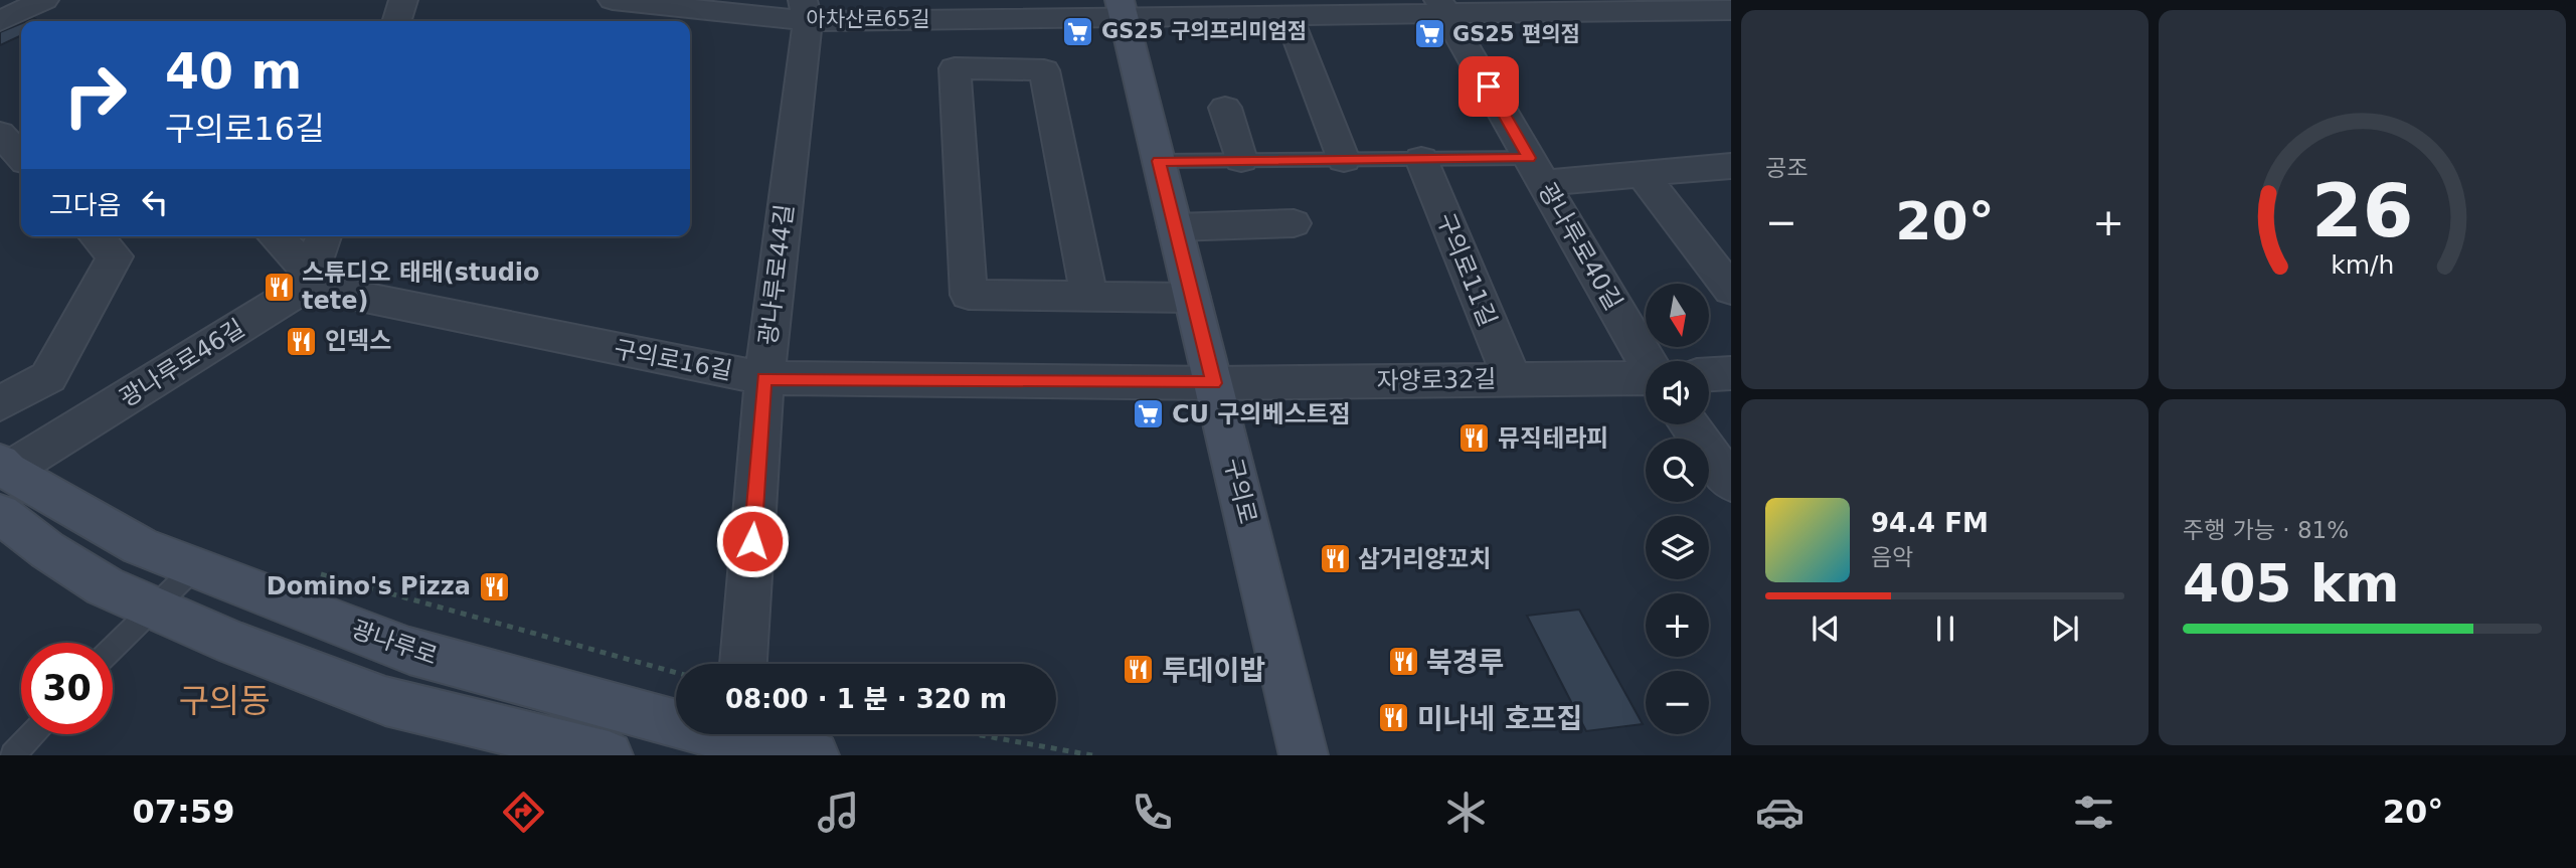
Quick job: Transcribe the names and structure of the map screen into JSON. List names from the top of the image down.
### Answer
{
  "streets": {
    "main road": ["구의로", "광나루로"],
    "street": [
      "아차산로65길",
      "광나루로40길",
      "구의로11길",
      "광나루로44길",
      "구의로16길",
      "광나루로46길",
      "자양로32길"
    ]
  },
  "crossings": [
    ["아차산로65길", "광나루로40길"],
    ["아차산로65길", "광나루로44길"],
    ["아차산로65길", "구의로"],
    ["구의로11길", "자양로32길"],
    ["광나루로44길", "구의로16길"],
    ["구의로16길", "광나루로46길"],
    ["구의로16길", "자양로32길"],
    ["구의로16길", "구의로"],
    ["광나루로46길", "광나루로"],
    ["자양로32길", "구의로"]
  ],
  "districts": ["구의동"],
  "places": {
    "supermarket": ["GS25 구의프리미엄점", "GS25 편의점", "CU 구의베스트점"],
    "restaurant": [
      "스튜디오 태태(studio tete)",
      "인덱스",
      "뮤직테라피",
      "삼거리양꼬치",
      "Domino's Pizza",
      "북경루",
      "투데이밥",
      "미나네 호프집"
    ]
  },
  "north": "bottom",
  "page": {
    "tile": [
      "공조",
      ["주행 가능 · 81%", "405 km"]
    ],
    "turn": ["40 m", "구의로16길"],
    "then": "그다음",
    "heat": ["−", "20°", "+"],
    "map_buttons": ["+", "−"],
    "song": ["94.4 FM", "음악"],
    "limit": "30",
    "trip": "08:00 · 1 분 · 320 m",
    "tabs": ["07:59", "20°"],
    "gauge": ["26", "km/h"]
  }
}
